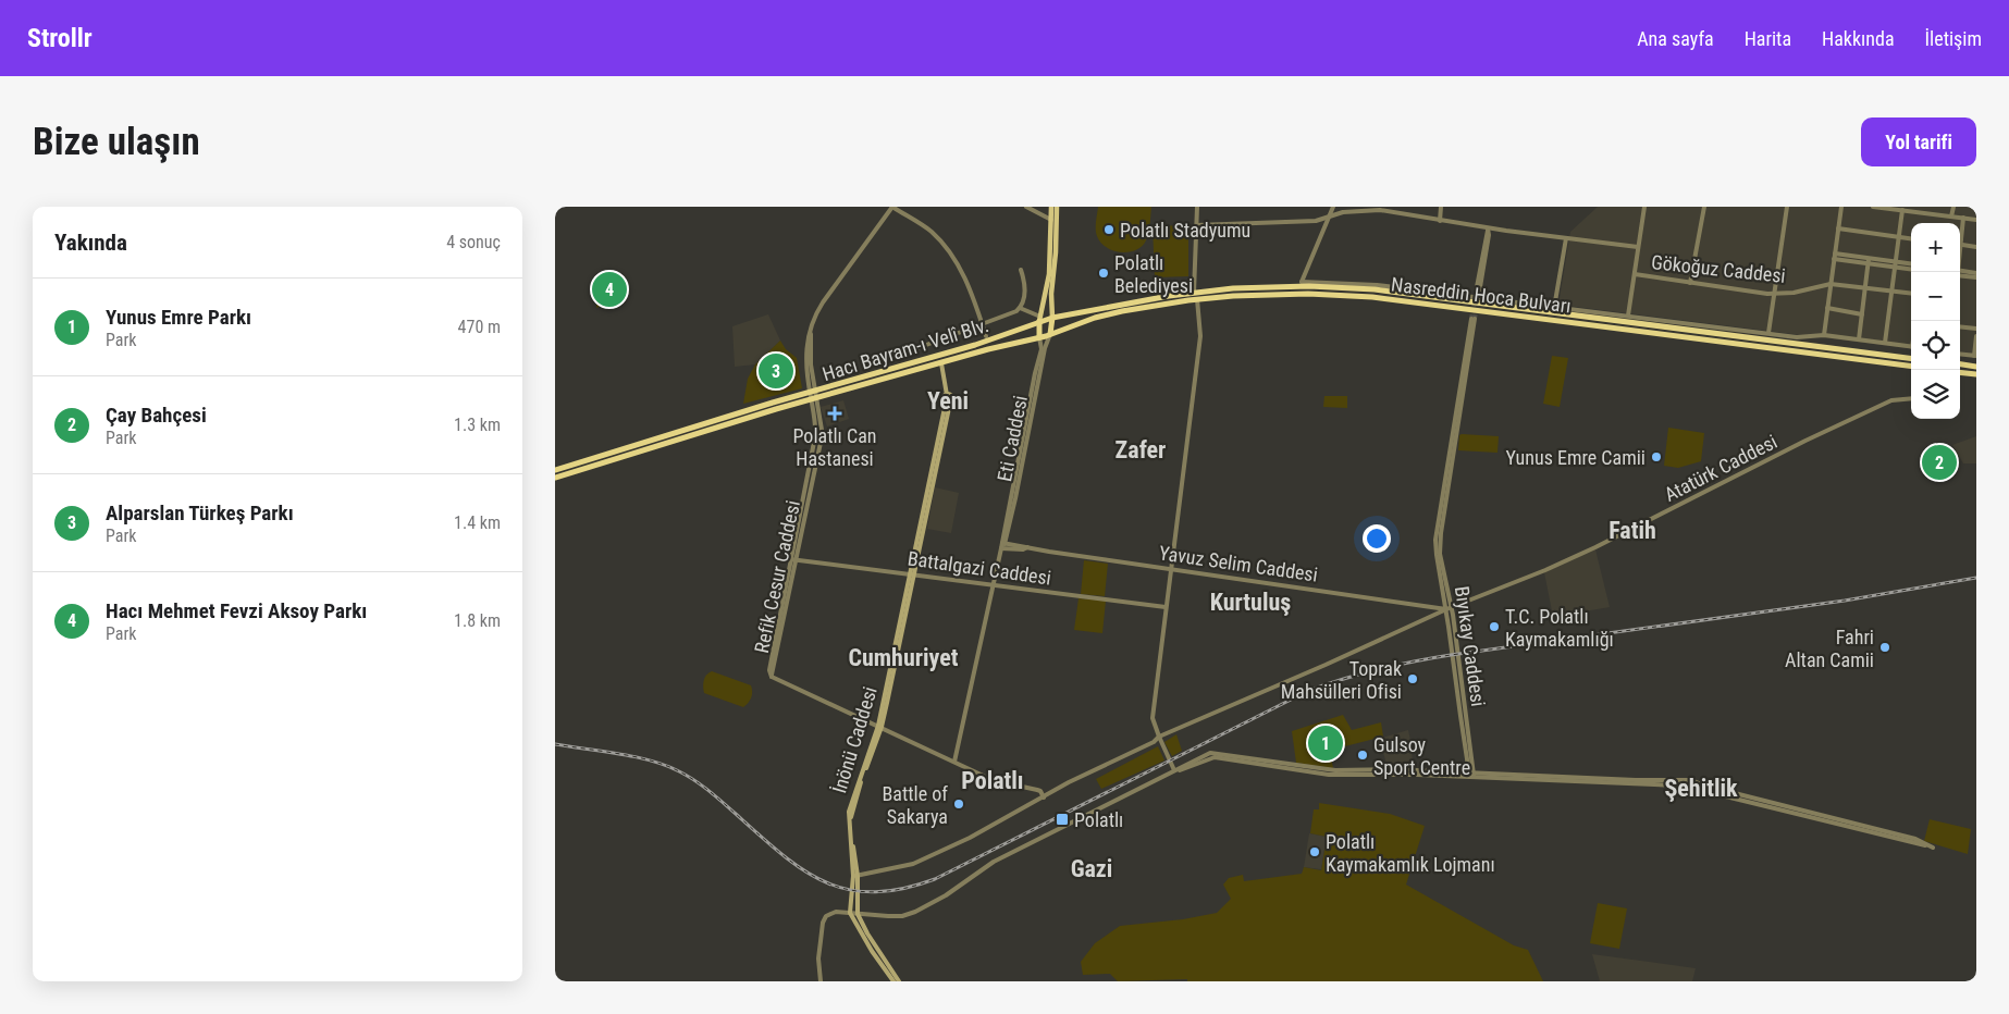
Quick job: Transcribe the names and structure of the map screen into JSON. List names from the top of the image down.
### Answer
{
  "streets": {
    "highway": ["Nasreddin Hoca Bulvarı", "Hacı Bayram-ı Velî Blv."],
    "main road": ["İnönü Caddesi"],
    "street": [
      "Gökoğuz Caddesi",
      "Eti Caddesi",
      "Atatürk Caddesi",
      "Yavuz Selim Caddesi",
      "Battalgazi Caddesi",
      "Refik Cesur Caddesi",
      "Bıyıkay Caddesi"
    ]
  },
  "crossings": [
    ["Nasreddin Hoca Bulvarı", "Hacı Bayram-ı Velî Blv."],
    ["Nasreddin Hoca Bulvarı", "Eti Caddesi"],
    ["Hacı Bayram-ı Velî Blv.", "Eti Caddesi"],
    ["Hacı Bayram-ı Velî Blv.", "Refik Cesur Caddesi"],
    ["Hacı Bayram-ı Velî Blv.", "İnönü Caddesi"],
    ["Eti Caddesi", "Yavuz Selim Caddesi"],
    ["Eti Caddesi", "Battalgazi Caddesi"],
    ["Atatürk Caddesi", "Yavuz Selim Caddesi"],
    ["Atatürk Caddesi", "Bıyıkay Caddesi"],
    ["Atatürk Caddesi", "İnönü Caddesi"],
    ["Yavuz Selim Caddesi", "Bıyıkay Caddesi"],
    ["Battalgazi Caddesi", "Refik Cesur Caddesi"],
    ["Battalgazi Caddesi", "İnönü Caddesi"],
    ["Refik Cesur Caddesi", "İnönü Caddesi"]
  ],
  "districts": [
    "Yeni",
    "Zafer",
    "Fatih",
    "Kurtuluş",
    "Cumhuriyet",
    "Polatlı",
    "Şehitlik",
    "Gazi"
  ],
  "places": {
    "other": [
      "Polatlı Stadyumu",
      "Polatlı Belediyesi",
      "Yunus Emre Camii",
      "T.C. Polatlı Kaymakamlığı",
      "Fahri Altan Camii",
      "Toprak Mahsülleri Ofisi",
      "Gulsoy Sport Centre",
      "Battle of Sakarya",
      "Polatlı Kaymakamlık Lojmanı"
    ],
    "health": ["Polatlı Can Hastanesi"],
    "transit": ["Polatlı"]
  },
  "page": {
    "header": "Strollr",
    "nav": [
      "Ana sayfa",
      "Harita",
      "Hakkında",
      "İletişim"
    ],
    "buttons": "Yol tarifi",
    "title": "Bize ulaşın",
    "heading": ["Yakında", "4 sonuç"],
    "map_buttons": ["+", "−"],
    "pins": [
      "4",
      "3",
      "2",
      "1"
    ],
    "list": [
      {
        "mark": "1",
        "name": "Yunus Emre Parkı",
        "note": "Park",
        "value": "470 m"
      },
      {
        "mark": "2",
        "name": "Çay Bahçesi",
        "note": "Park",
        "value": "1.3 km"
      },
      {
        "mark": "3",
        "name": "Alparslan Türkeş Parkı",
        "note": "Park",
        "value": "1.4 km"
      },
      {
        "mark": "4",
        "name": "Hacı Mehmet Fevzi Aksoy Parkı",
        "note": "Park",
        "value": "1.8 km"
      }
    ]
  }
}
